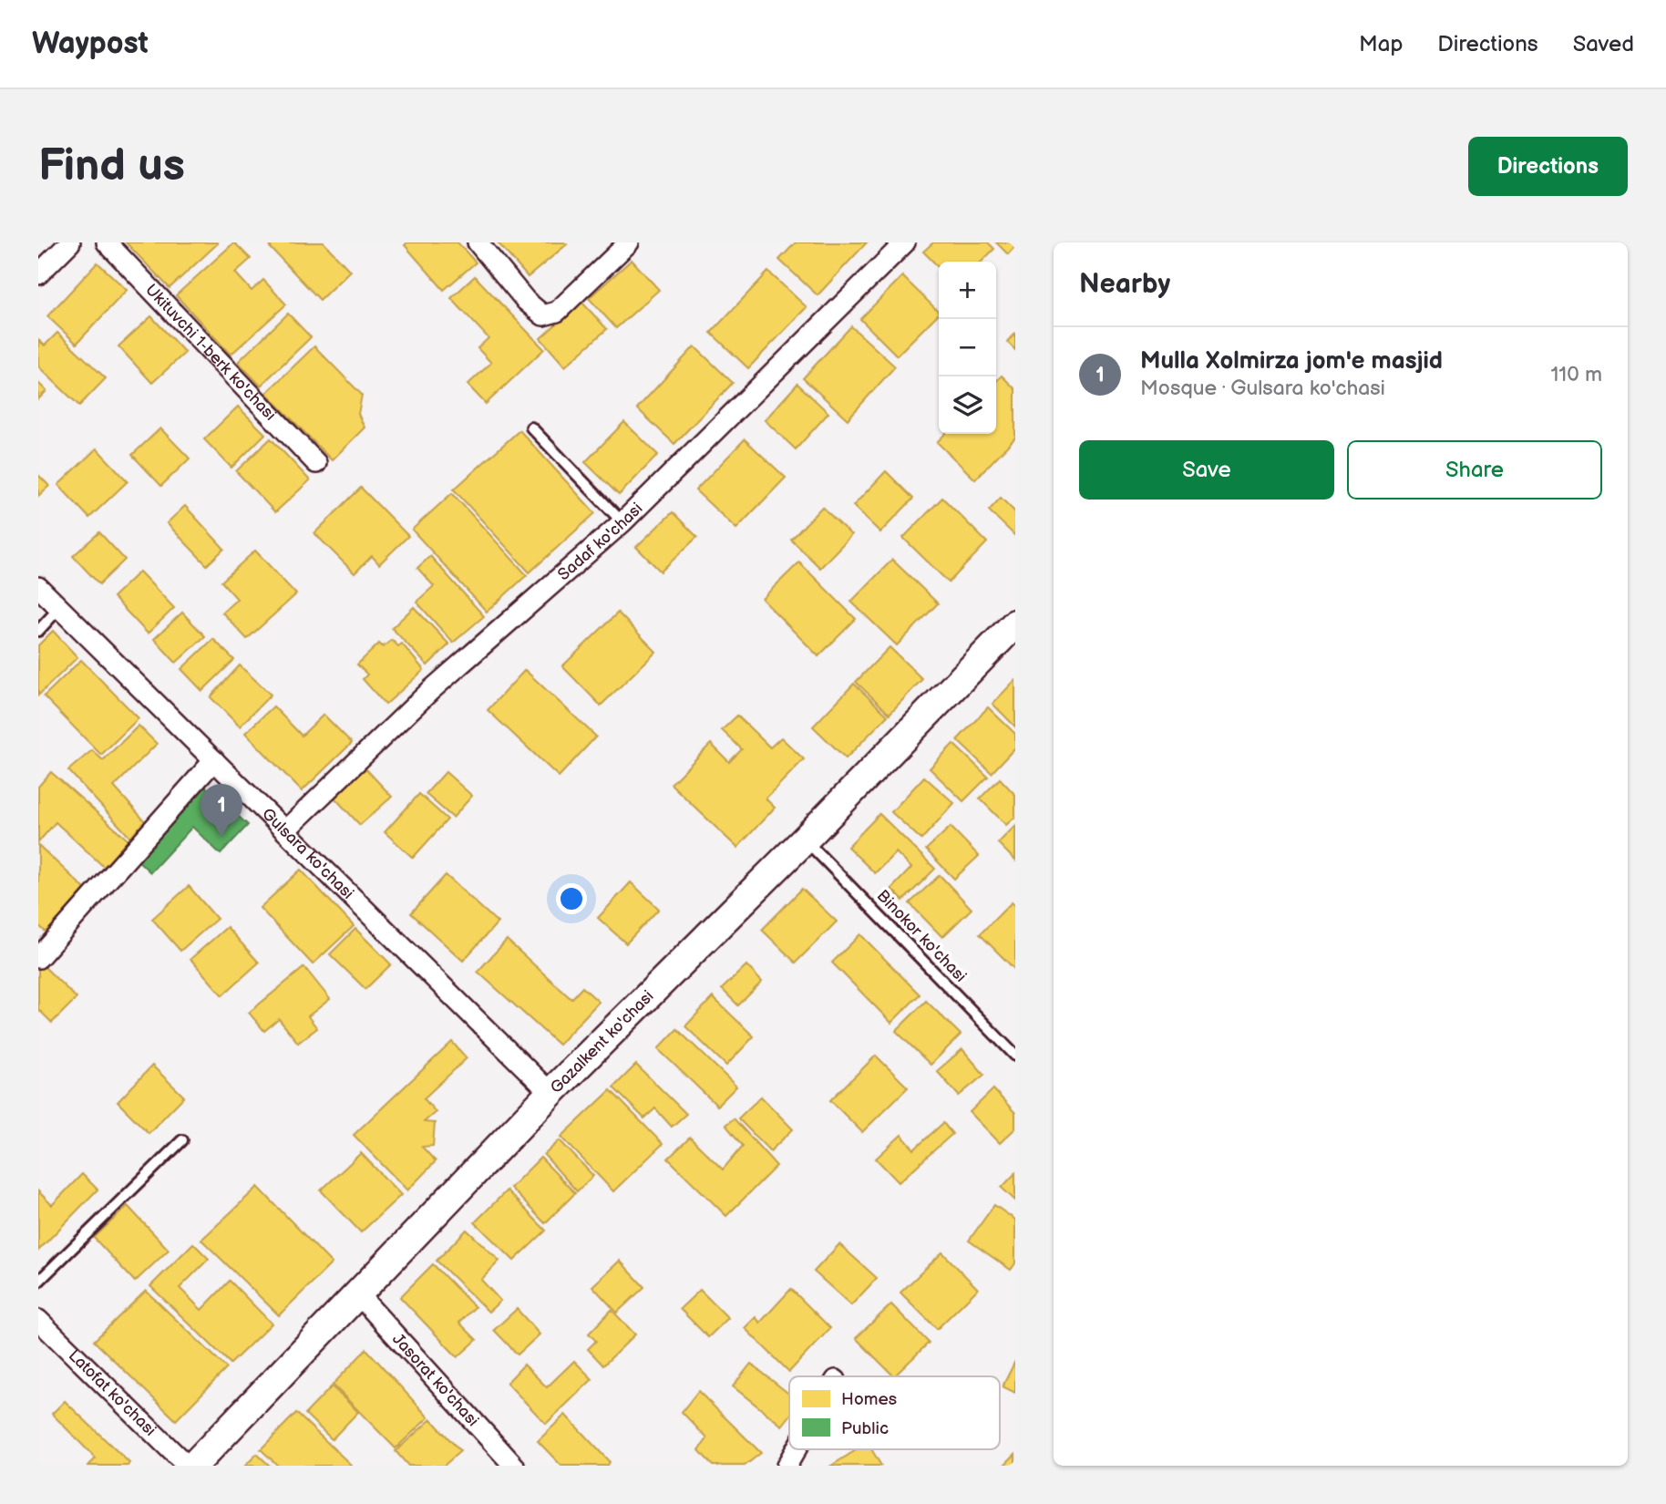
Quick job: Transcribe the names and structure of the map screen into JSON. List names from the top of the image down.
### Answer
{
  "streets": {
    "street": [
      "Ukituvchi 1-berk ko'chasi",
      "Sadaf ko'chasi",
      "Gulsara ko'chasi",
      "Gazalkent ko'chasi",
      "Jasorat ko'chasi",
      "Latofat ko'chasi"
    ],
    "lane": ["Binokor ko'chasi"]
  },
  "crossings": [
    ["Sadaf ko'chasi", "Gulsara ko'chasi"],
    ["Gulsara ko'chasi", "Gazalkent ko'chasi"],
    ["Binokor ko'chasi", "Gazalkent ko'chasi"],
    ["Gazalkent ko'chasi", "Jasorat ko'chasi"]
  ],
  "legend": ["Homes", "Public"],
  "page": {
    "header": "Waypost",
    "nav": ["Map", "Directions", "Saved"],
    "buttons": [
      "Directions",
      ["Save", "Share"]
    ],
    "title": "Find us",
    "heading": "Nearby",
    "map_buttons": ["+", "−"],
    "list": [
      {
        "mark": "1",
        "name": "Mulla Xolmirza jom'e masjid",
        "note": "Mosque · Gulsara ko'chasi",
        "value": "110 m"
      }
    ],
    "pins": "1"
  }
}
